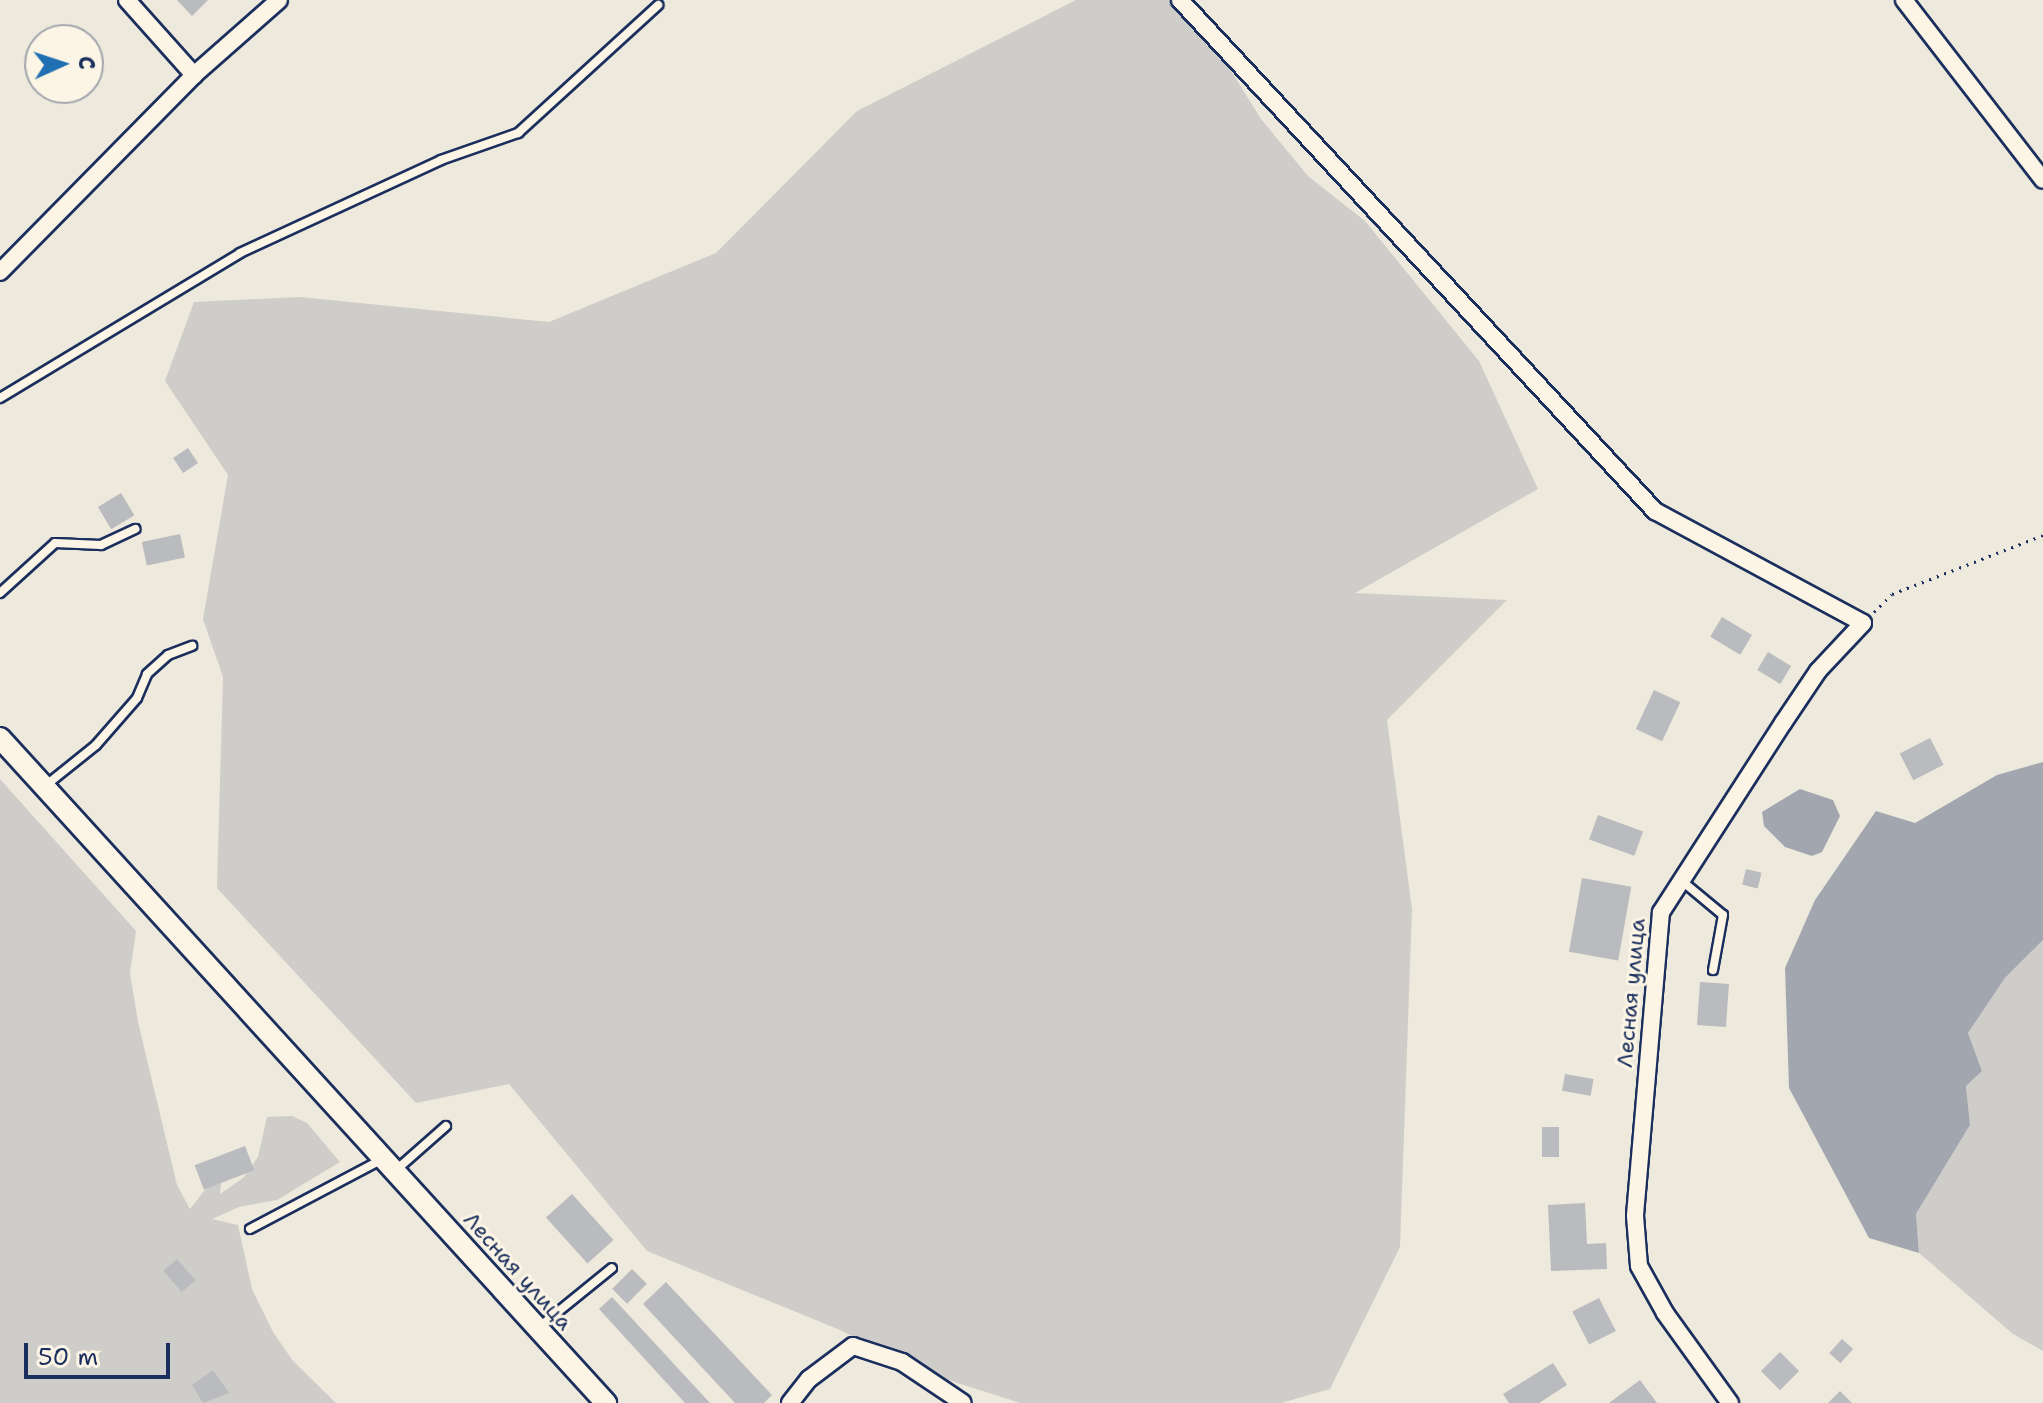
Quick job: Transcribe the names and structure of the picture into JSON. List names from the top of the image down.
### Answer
{
  "streets": {
    "street": ["Лесная улица"]
  },
  "scale_bar": "50 m",
  "north": "right"
}
